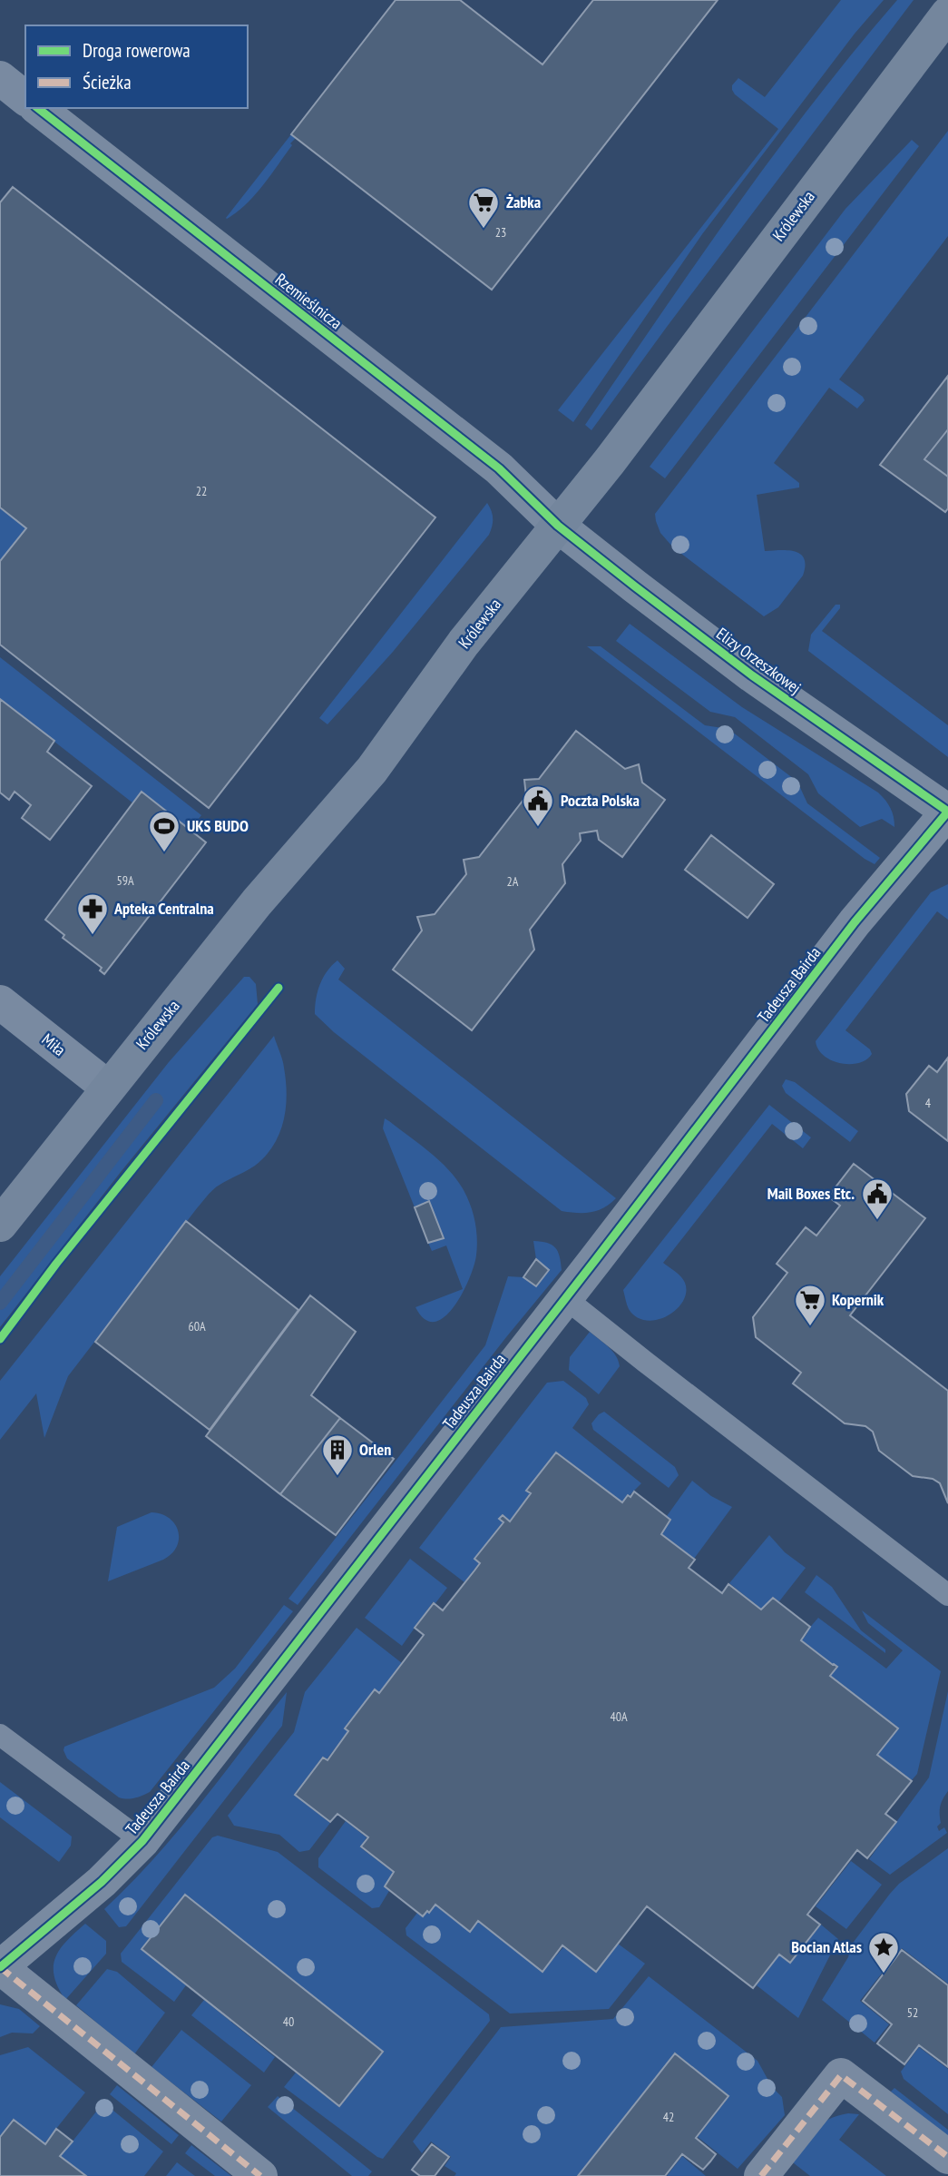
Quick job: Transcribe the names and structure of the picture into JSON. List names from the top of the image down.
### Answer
{
  "streets": {
    "main road": ["Królewska"],
    "street": [
      "Rzemieślnicza",
      "Elizy Orzeszkowej",
      "Tadeusza Bairda",
      "Miła"
    ]
  },
  "crossings": [
    ["Królewska", "Rzemieślnicza"],
    ["Królewska", "Elizy Orzeszkowej"],
    ["Królewska", "Miła"],
    ["Rzemieślnicza", "Elizy Orzeszkowej"],
    ["Elizy Orzeszkowej", "Tadeusza Bairda"]
  ],
  "places": {
    "supermarket": ["Żabka", "Kopernik"],
    "public building": ["Poczta Polska", "Mail Boxes Etc."],
    "sports": ["UKS BUDO"],
    "pharmacy": ["Apteka Centralna"],
    "building": ["Orlen"],
    "place": ["Bocian Atlas"]
  },
  "house_numbers": [
    "23",
    "22",
    "59A",
    "2A",
    "4",
    "60A",
    "40A",
    "52",
    "40",
    "42"
  ],
  "legend": ["Droga rowerowa", "Ścieżka"]
}
